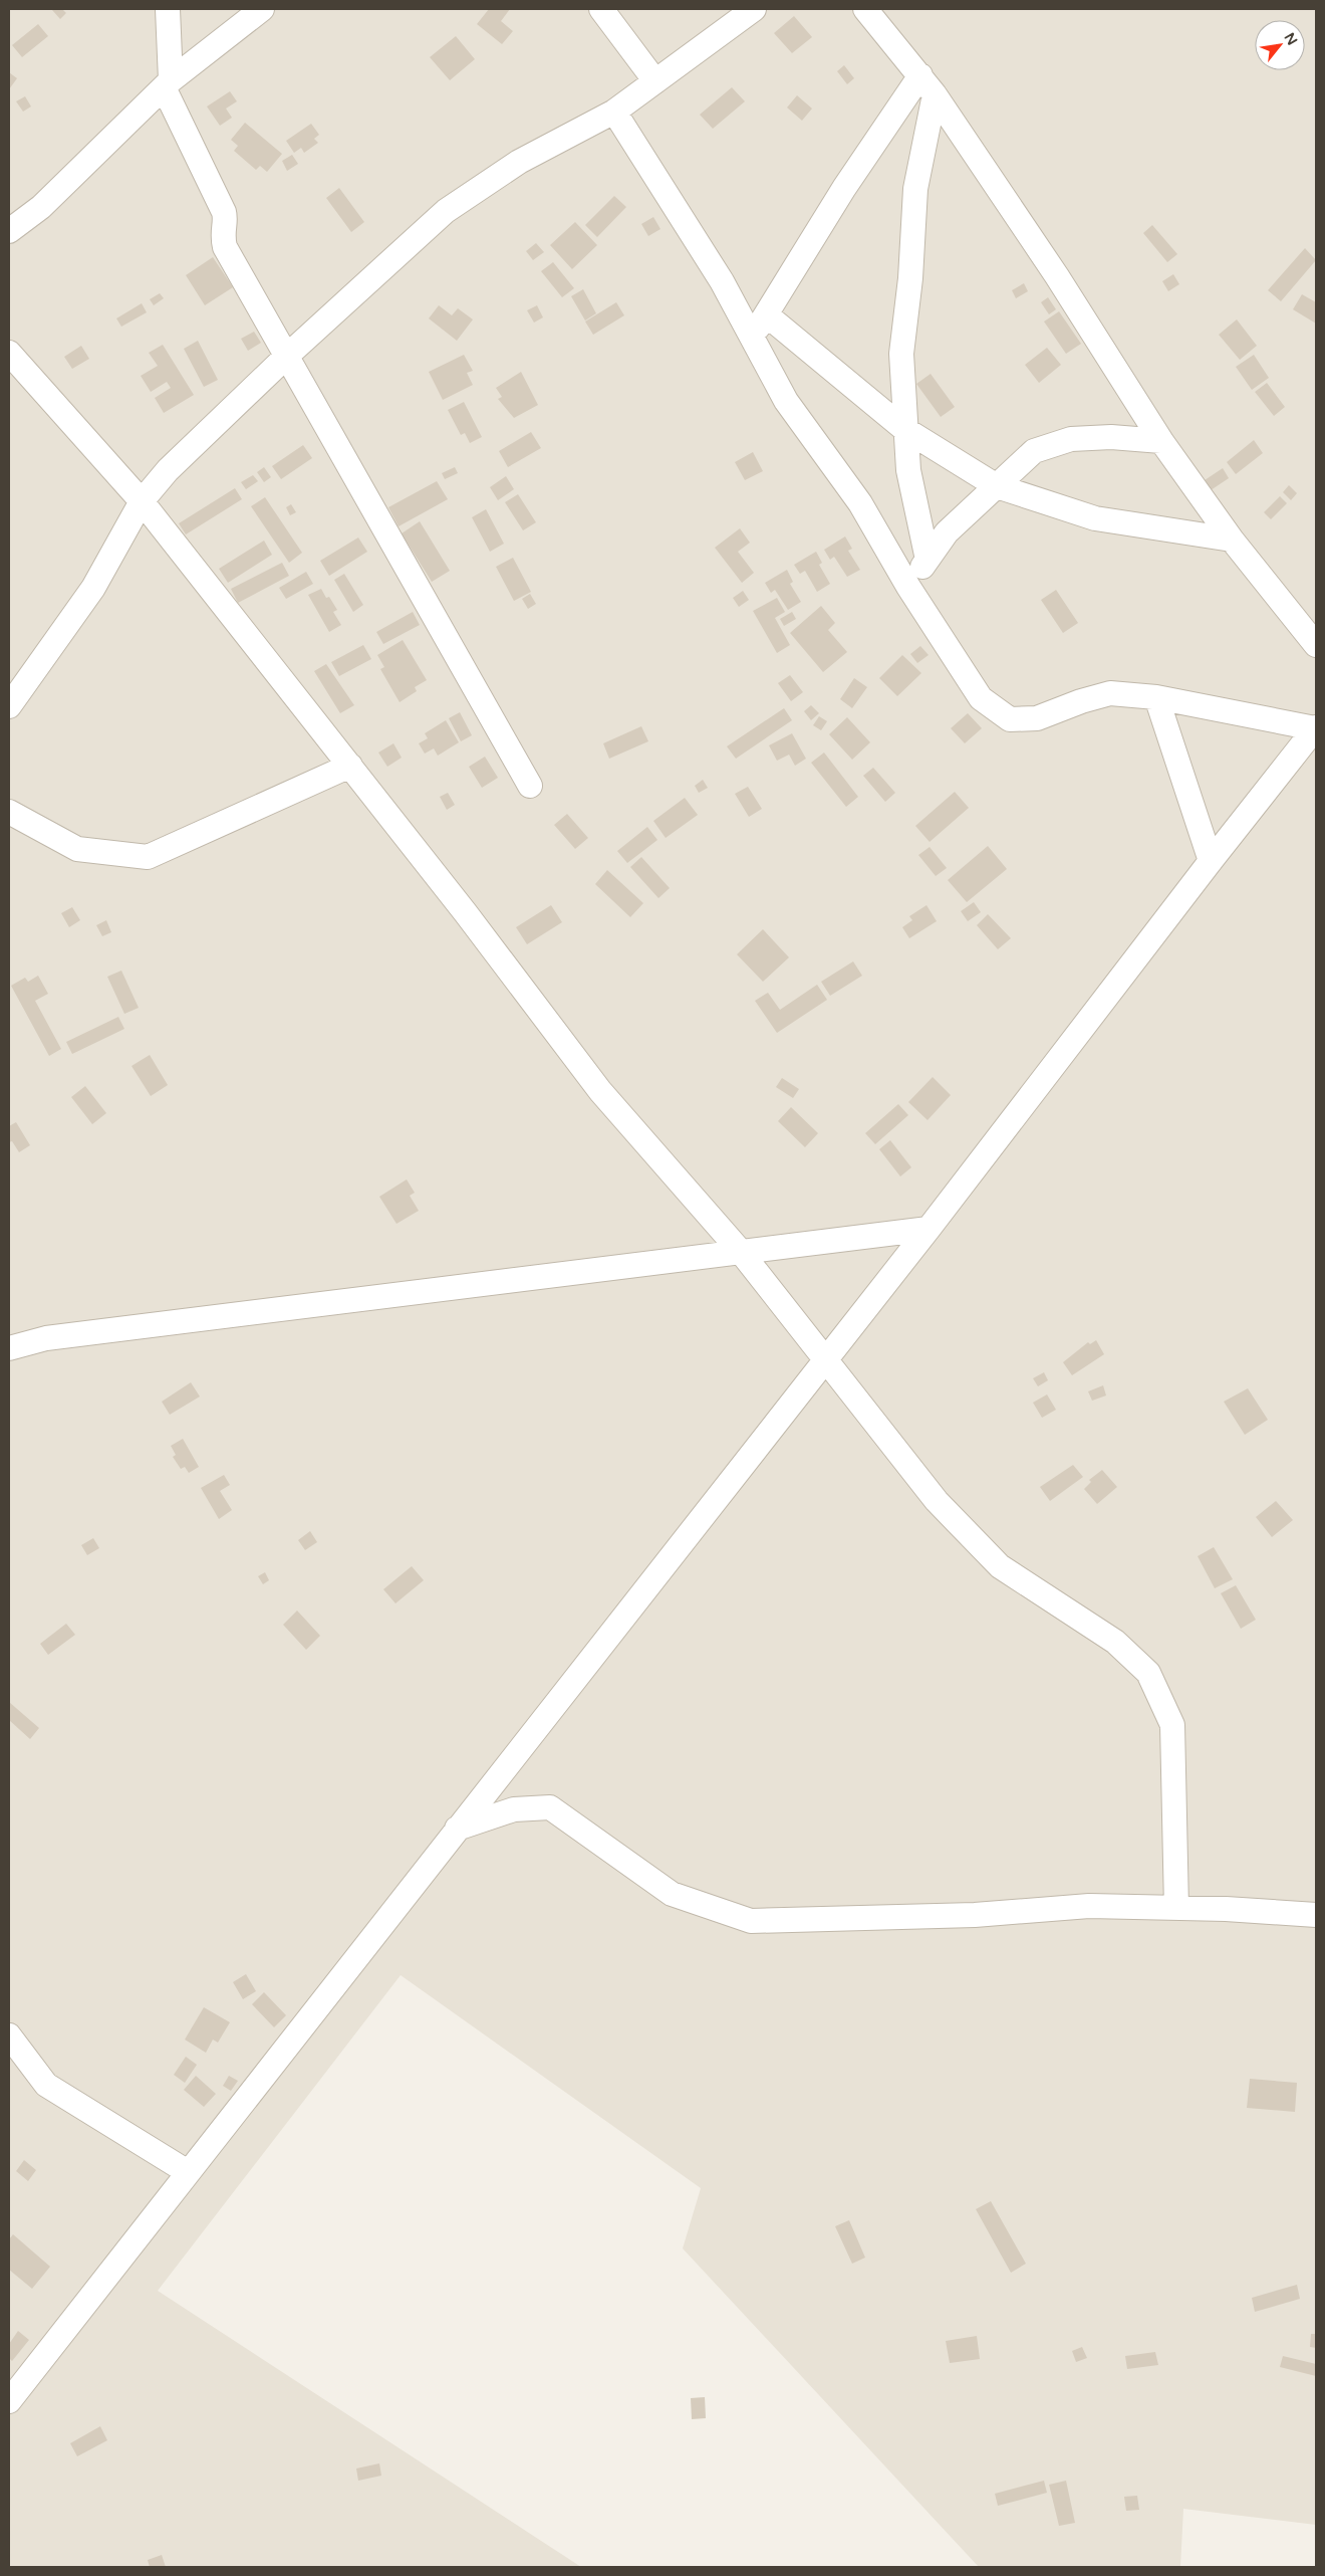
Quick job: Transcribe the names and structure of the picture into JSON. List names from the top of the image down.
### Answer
{
  "north": "top right"
}
